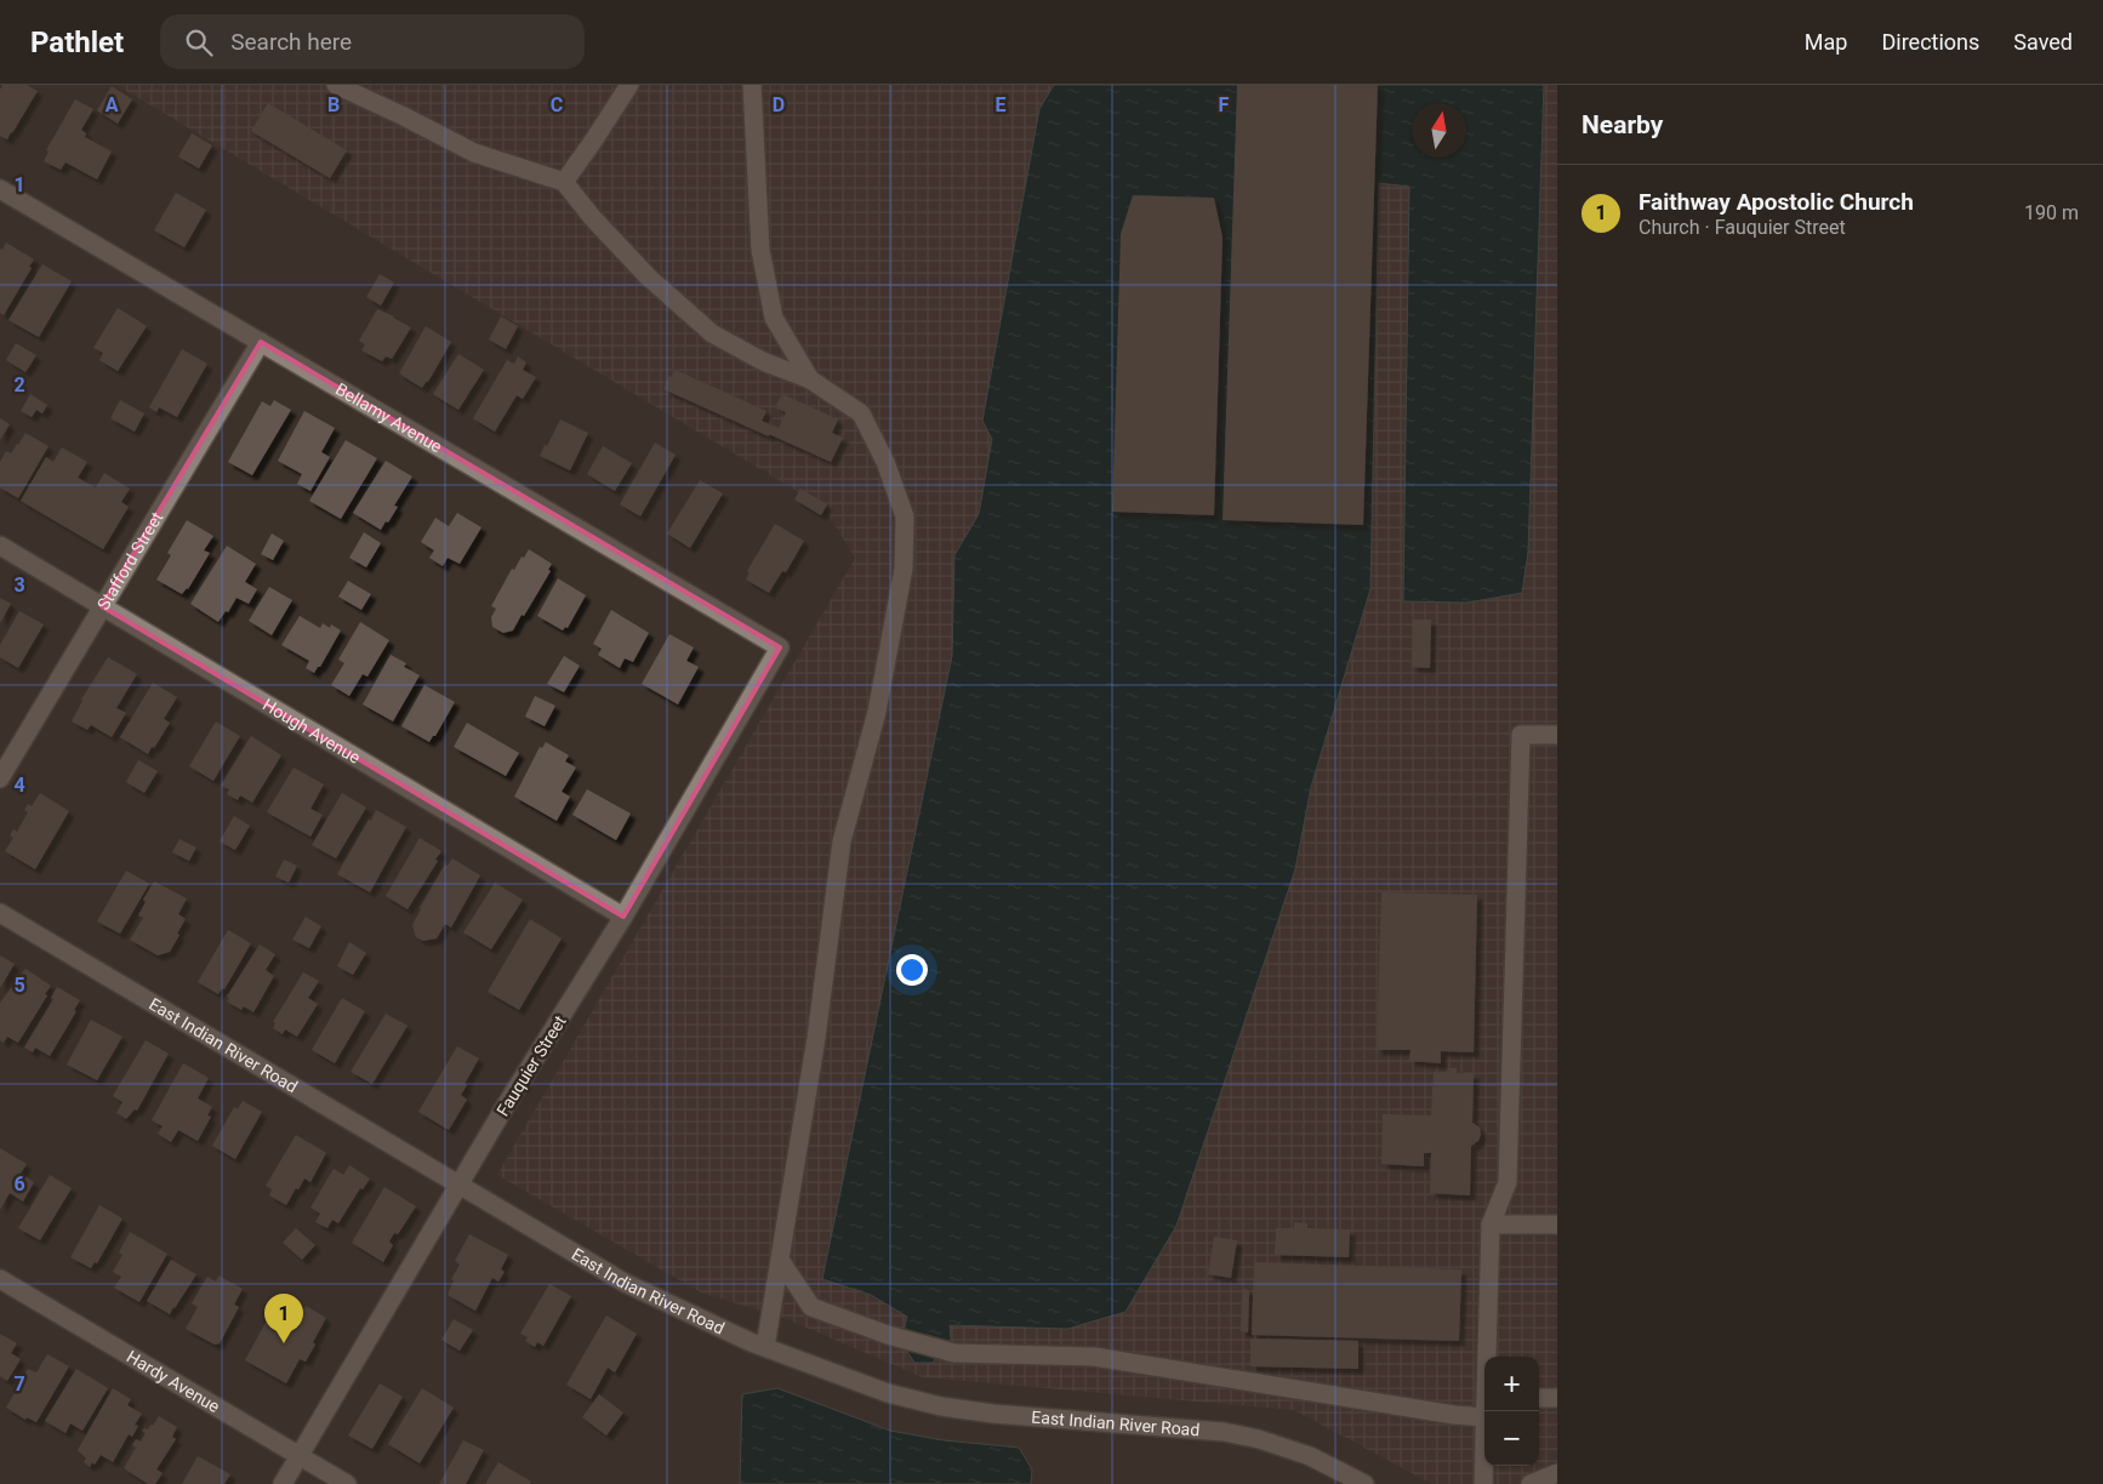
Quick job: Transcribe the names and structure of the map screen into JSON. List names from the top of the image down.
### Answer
{
  "streets": {
    "street": [
      "Bellamy Avenue",
      "Stafford Street",
      "Hough Avenue",
      "East Indian River Road",
      "Fauquier Street",
      "Hardy Avenue"
    ]
  },
  "crossings": [
    ["Bellamy Avenue", "Stafford Street"],
    ["Bellamy Avenue", "Fauquier Street"],
    ["Stafford Street", "Hough Avenue"],
    ["Hough Avenue", "Fauquier Street"],
    ["East Indian River Road", "Fauquier Street"],
    ["Fauquier Street", "Hardy Avenue"]
  ],
  "north": "top",
  "page": {
    "header": "Pathlet",
    "search": "Search here",
    "nav": ["Map", "Directions", "Saved"],
    "heading": "Nearby",
    "list": [
      {
        "mark": "1",
        "name": "Faithway Apostolic Church",
        "note": "Church · Fauquier Street",
        "value": "190 m"
      }
    ],
    "pins": "1",
    "map_buttons": ["+", "−"]
  },
  "grid": {
    "columns": [
      "A",
      "B",
      "C",
      "D",
      "E",
      "F"
    ],
    "rows": [
      "1",
      "2",
      "3",
      "4",
      "5",
      "6",
      "7"
    ]
  }
}
